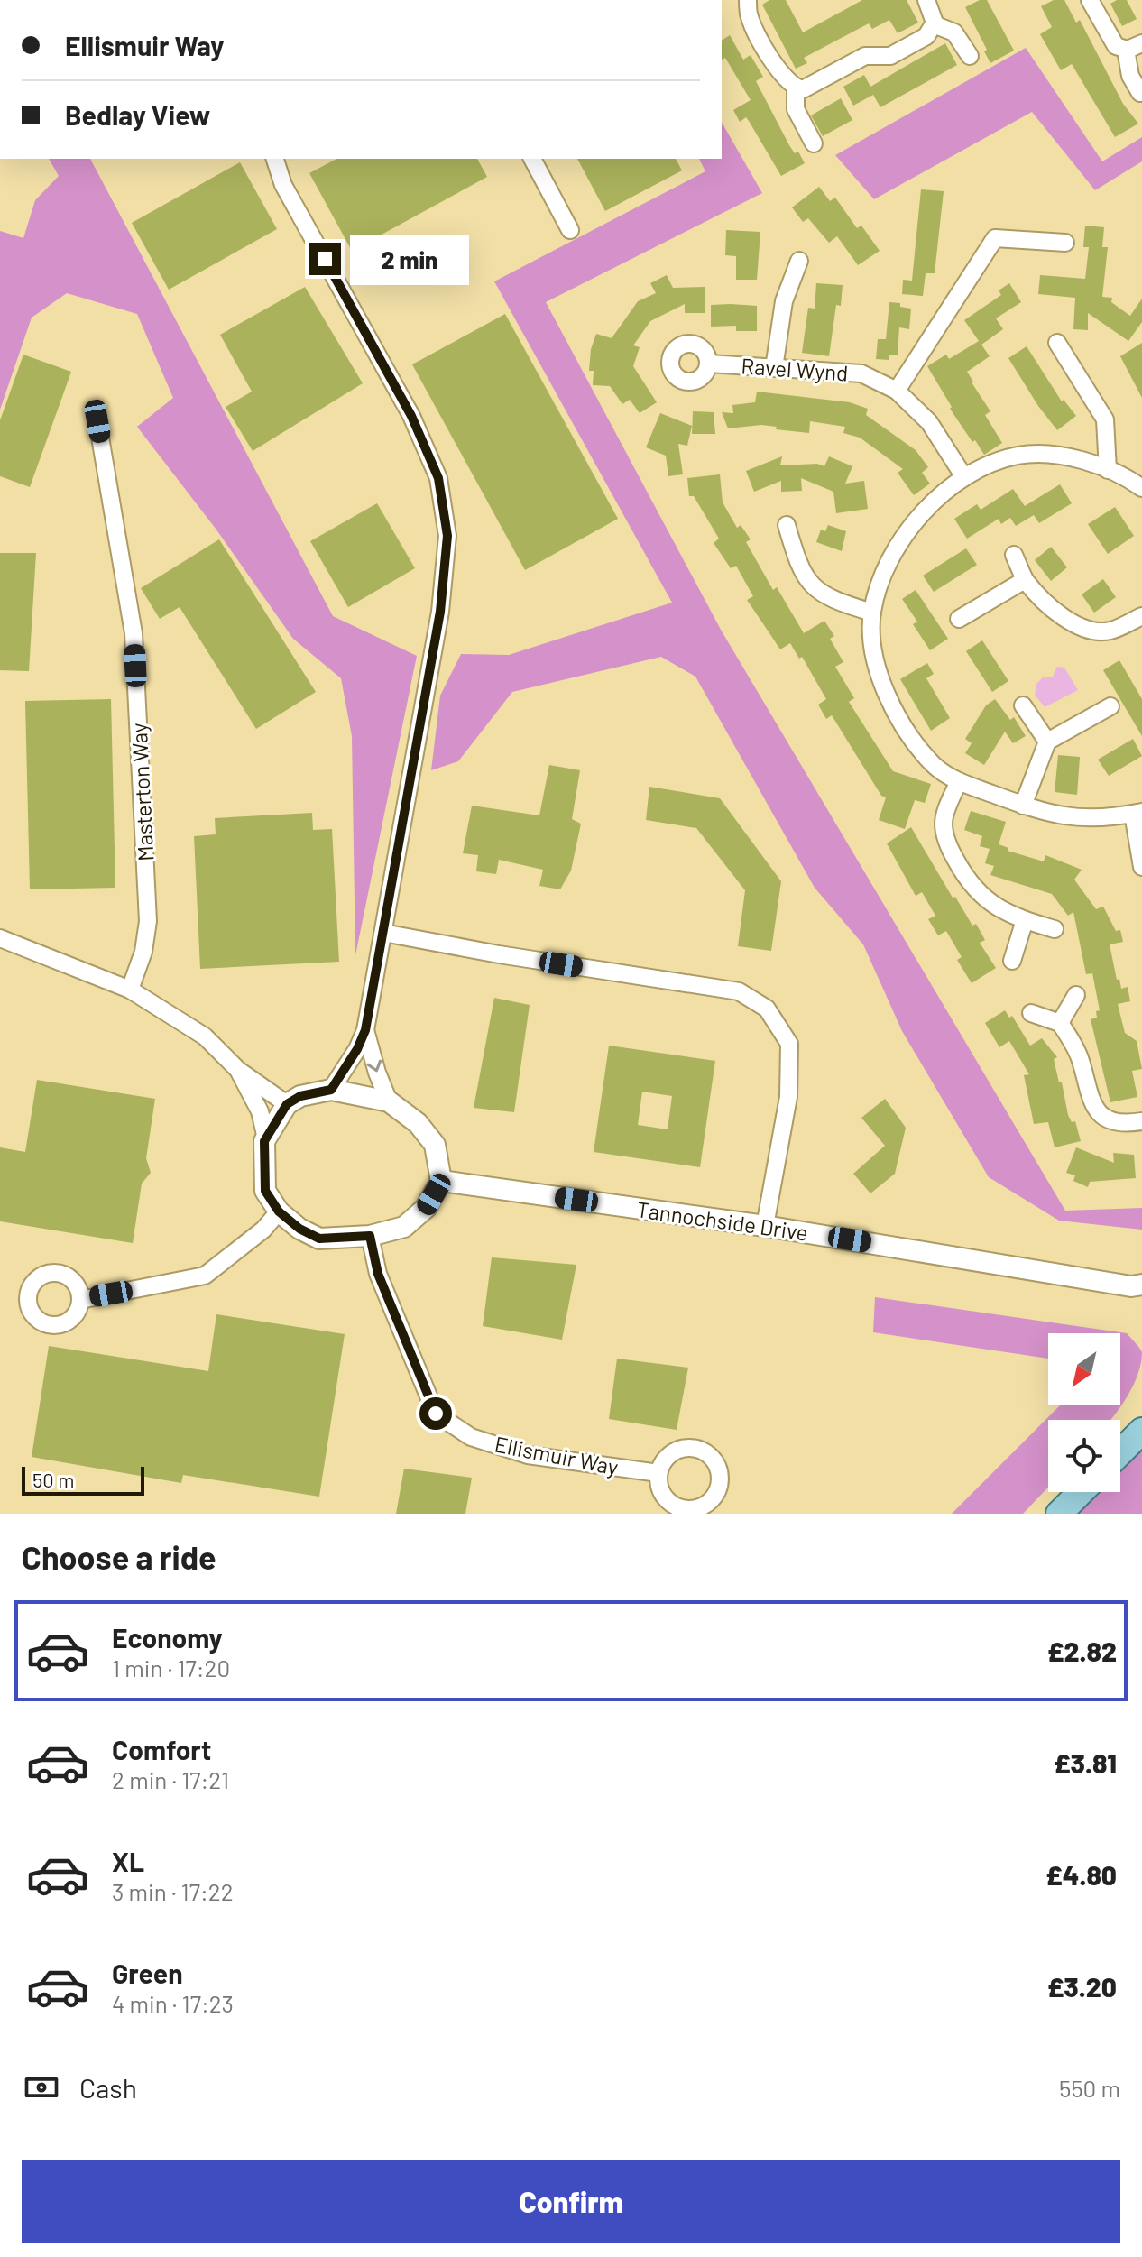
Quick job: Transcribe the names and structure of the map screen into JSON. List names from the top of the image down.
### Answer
{
  "streets": {
    "street": [
      "Ravel Wynd",
      "Masterton Way",
      "Tannochside Drive",
      "Ellismuir Way"
    ]
  },
  "crossings": [
    ["Tannochside Drive", "Ellismuir Way"]
  ],
  "scale_bar": "50 m",
  "north": "bottom left",
  "page": {
    "banner": ["Ellismuir Way", "Bedlay View"],
    "bubble": "2 min",
    "scale": "50 m",
    "heading": "Choose a ride",
    "list": [
      {
        "name": "Economy",
        "note": "1 min · 17:20",
        "value": "£2.82"
      },
      {
        "name": "Comfort",
        "note": "2 min · 17:21",
        "value": "£3.81"
      },
      {
        "name": "XL",
        "note": "3 min · 17:22",
        "value": "£4.80"
      },
      {
        "name": "Green",
        "note": "4 min · 17:23",
        "value": "£3.20"
      }
    ],
    "pay": ["Cash", "550 m"],
    "buttons": "Confirm"
  }
}
